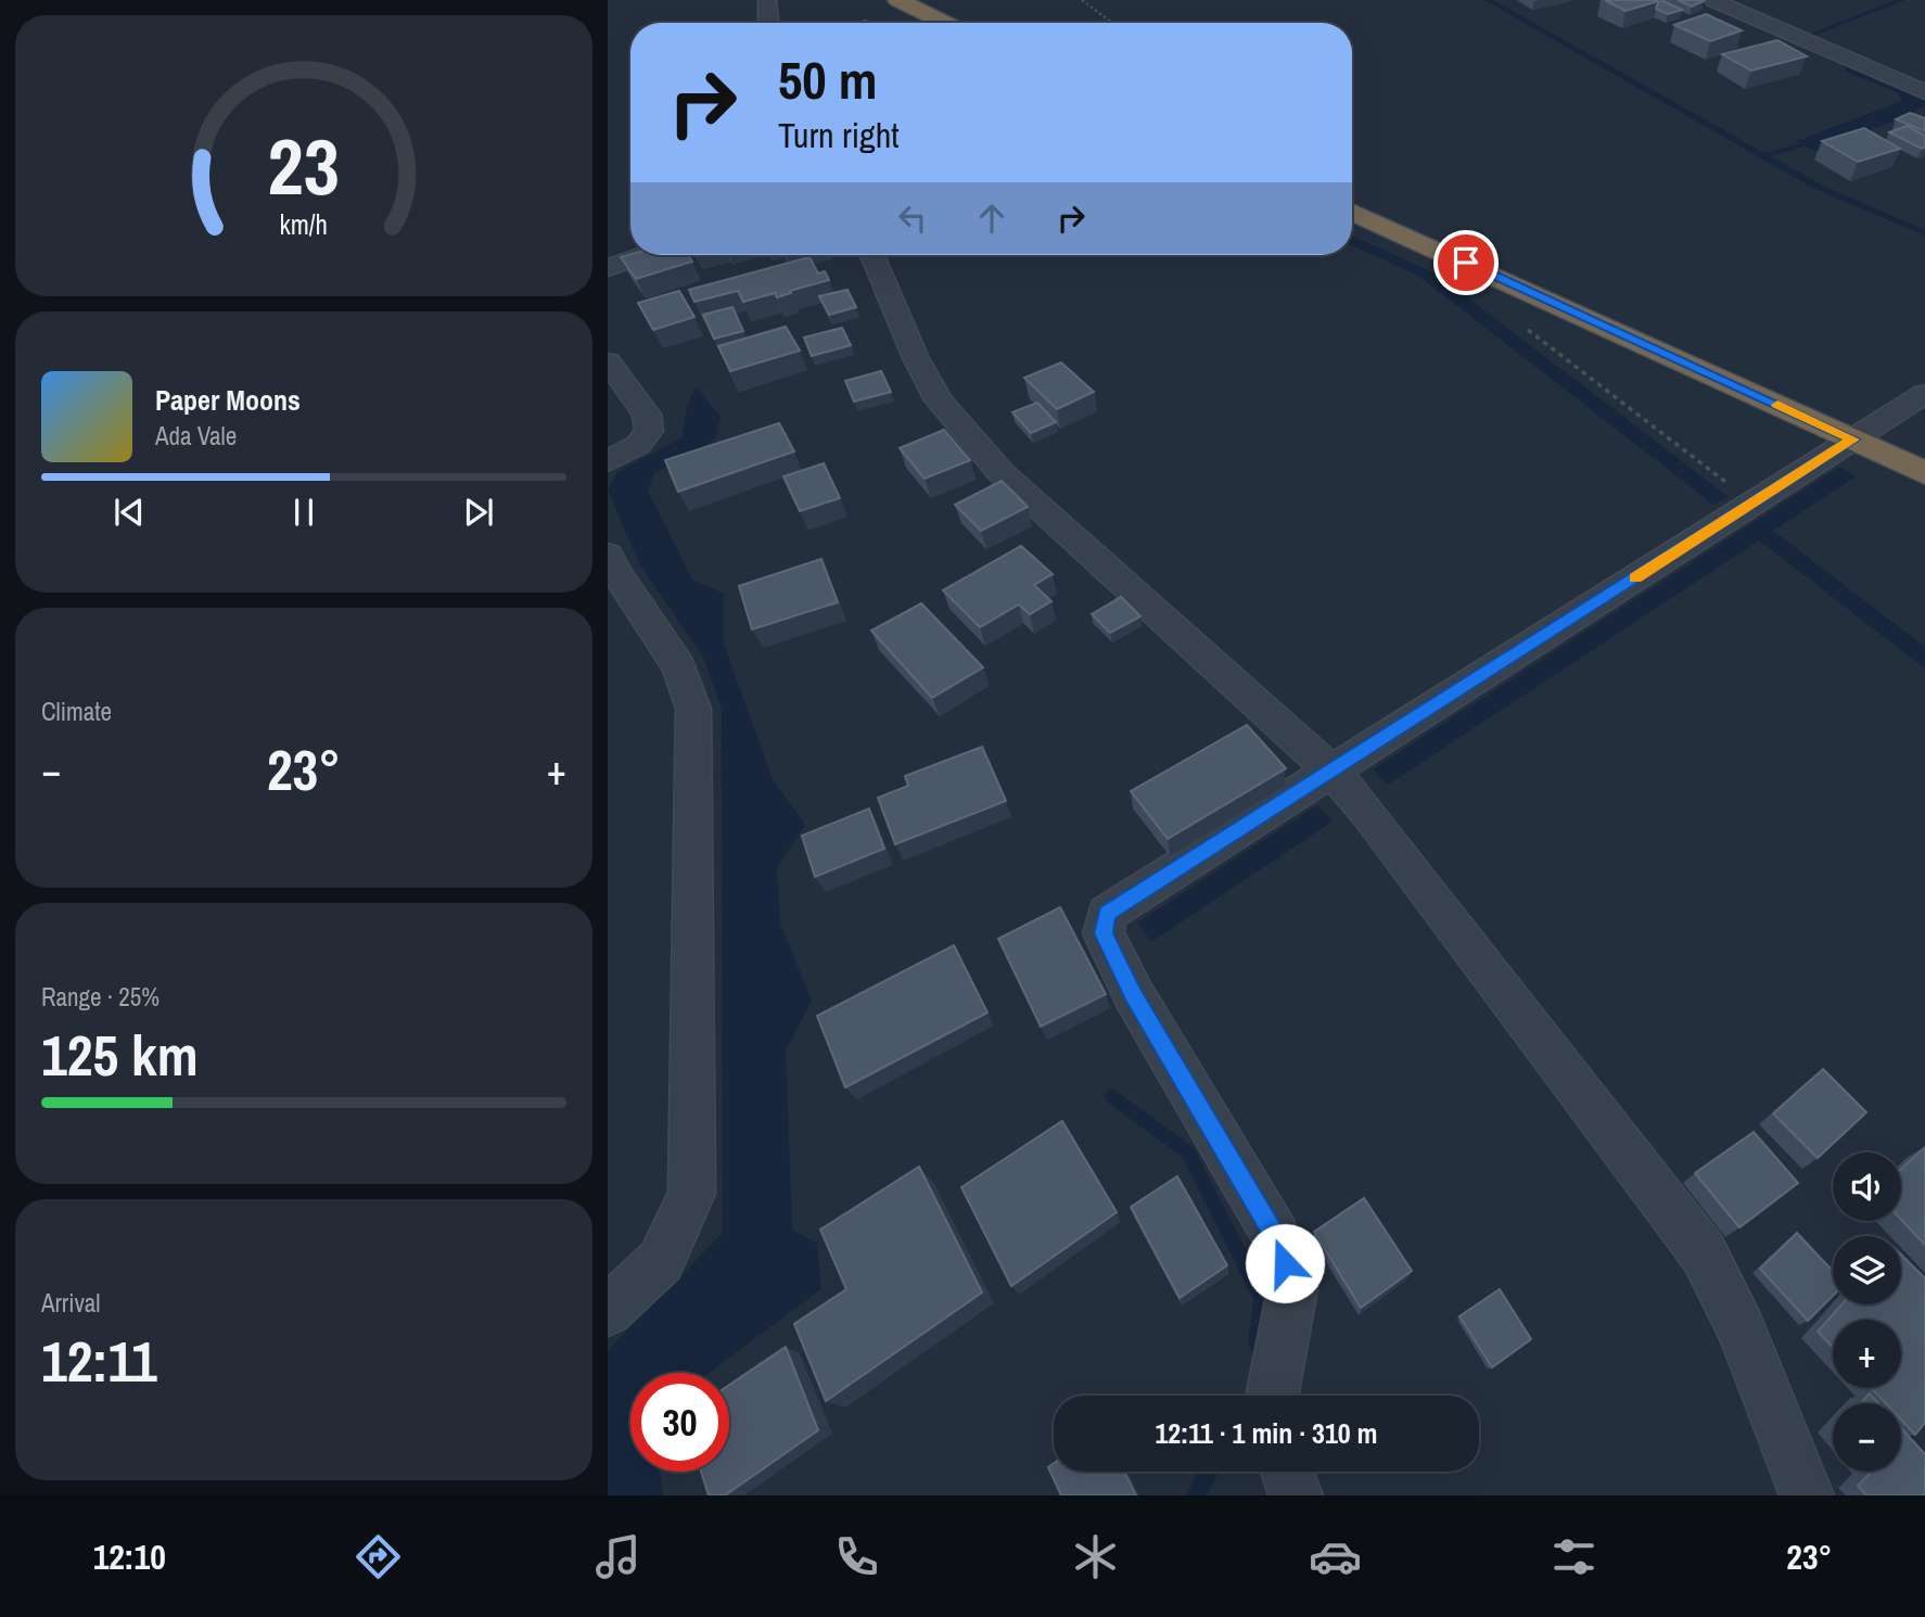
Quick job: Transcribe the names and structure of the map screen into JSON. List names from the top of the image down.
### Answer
{
  "page": {
    "turn": ["50 m", "Turn right"],
    "song": ["Paper Moons", "Ada Vale"],
    "tile": [
      "Climate",
      ["Range · 25%", "125 km"],
      ["Arrival", "12:11"]
    ],
    "heat": ["−", "23°", "+"],
    "map_buttons": ["+", "−"],
    "limit": "30",
    "trip": "12:11 · 1 min · 310 m",
    "tabs": ["12:10", "23°"],
    "gauge": ["23", "km/h"]
  }
}
